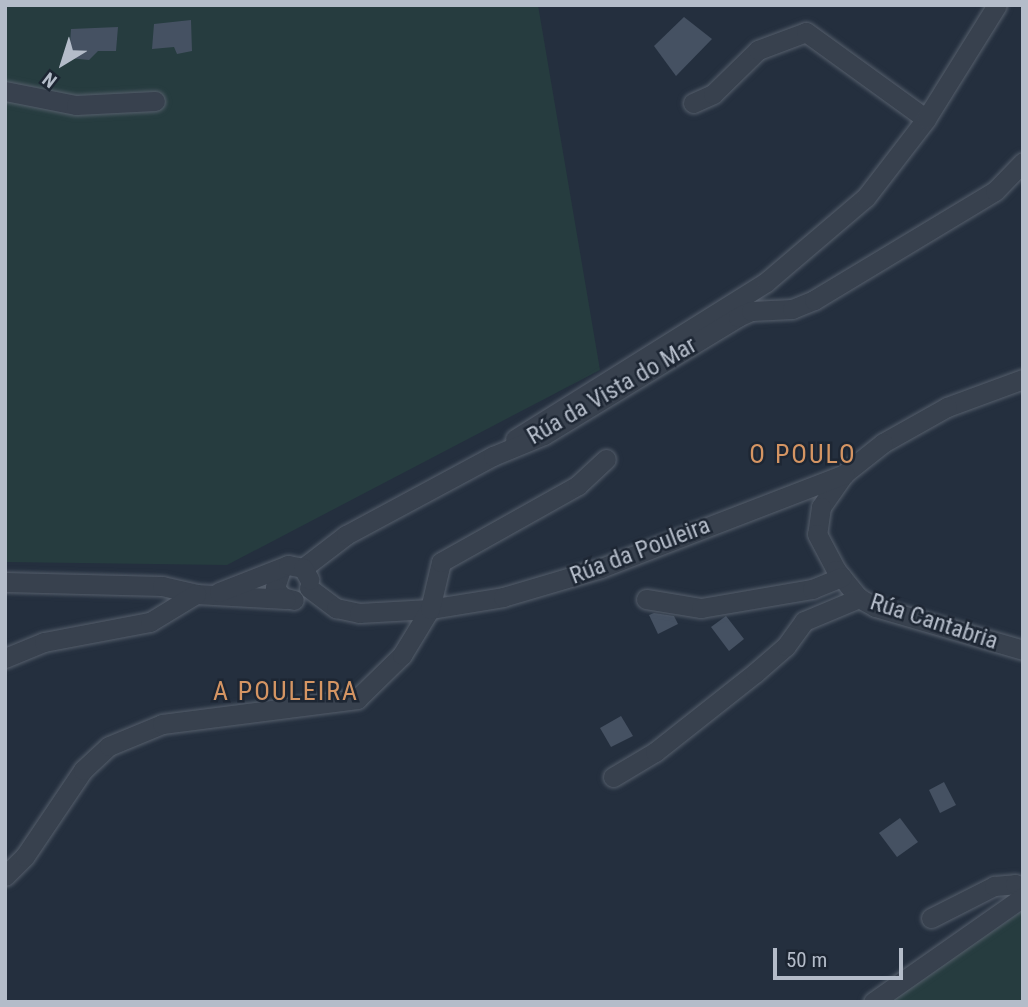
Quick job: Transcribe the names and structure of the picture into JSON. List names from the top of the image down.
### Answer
{
  "streets": {
    "street": ["Rúa da Vista do Mar", "Rúa da Pouleira", "Rúa Cantabria"]
  },
  "crossings": [
    ["Rúa da Pouleira", "Rúa Cantabria"]
  ],
  "districts": ["O POULO", "A POULEIRA"],
  "scale_bar": "50 m",
  "north": "bottom left"
}
